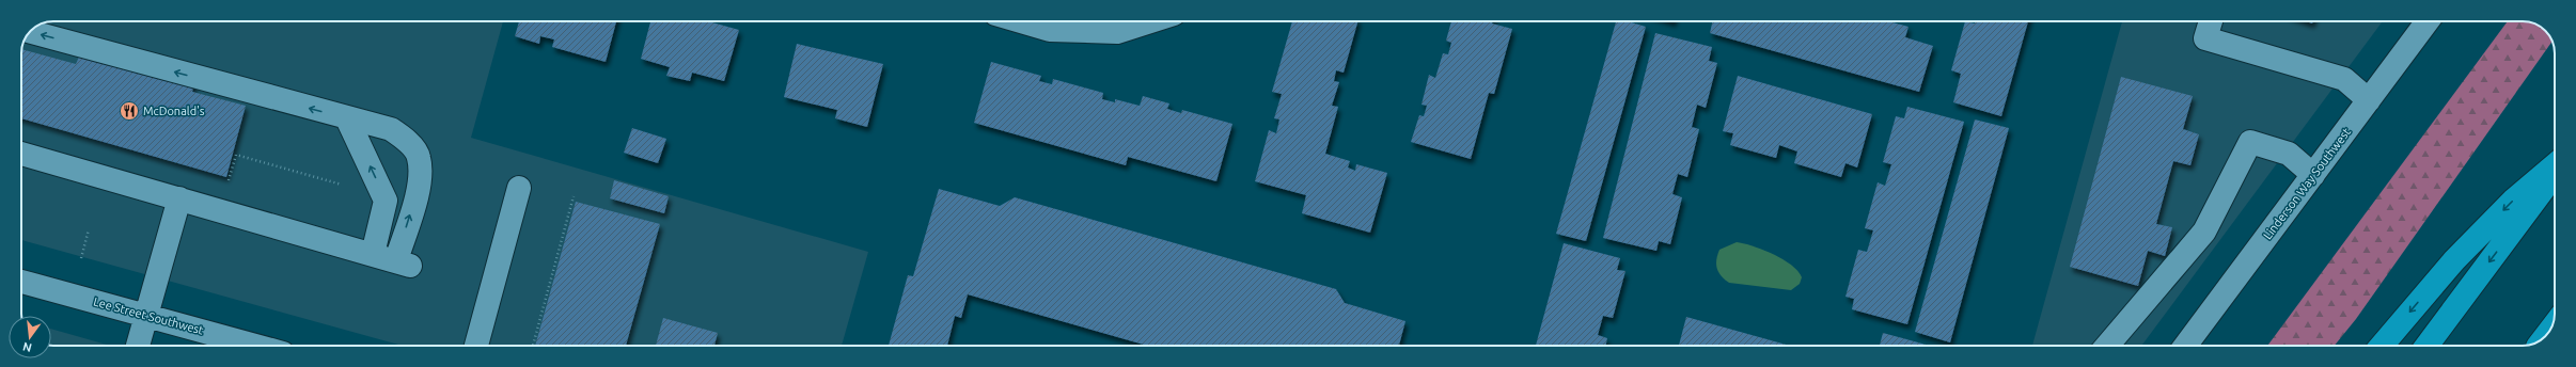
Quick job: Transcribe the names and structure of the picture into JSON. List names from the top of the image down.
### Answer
{
  "streets": {
    "street": ["Linderson Way Southwest", "Lee Street Southwest"]
  },
  "places": {
    "restaurant": ["McDonald's"]
  },
  "north": "bottom"
}
